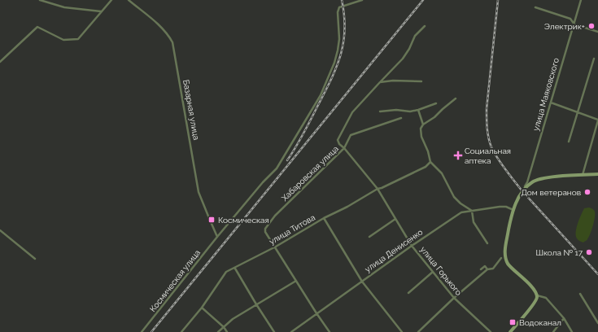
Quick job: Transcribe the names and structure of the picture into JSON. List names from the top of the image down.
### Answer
{
  "streets": {
    "street": [
      "улица Маяковского",
      "Базарная улица",
      "Хабаровская улица",
      "улица Титова",
      "улица Денисенко",
      "улица Горького",
      "Космическая улица"
    ]
  },
  "crossings": [
    ["Базарная улица", "Космическая улица"],
    ["Хабаровская улица", "улица Титова"],
    ["Хабаровская улица", "улица Горького"],
    ["улица Титова", "улица Горького"],
    ["улица Денисенко", "улица Горького"]
  ],
  "places": {
    "other": ["Электрик+", "Дом ветеранов", "Школа № 17"],
    "health": ["Социальная аптека"],
    "transit": ["Космическая", "Водоканал"]
  }
}
